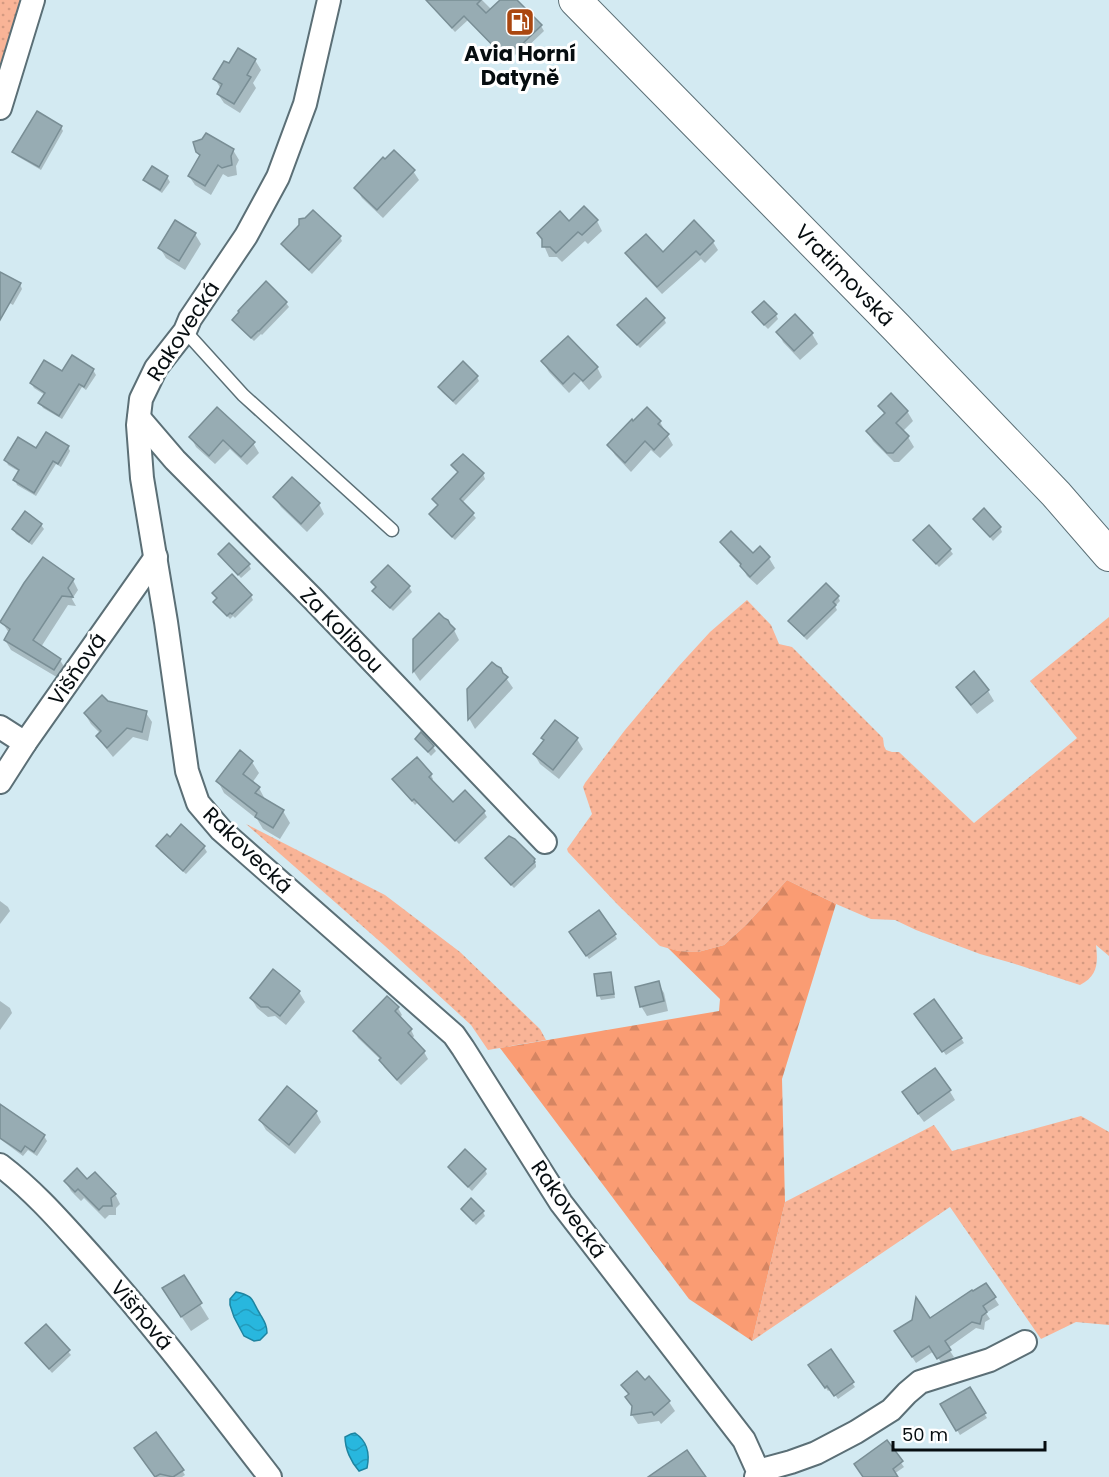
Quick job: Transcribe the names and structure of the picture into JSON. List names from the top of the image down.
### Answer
{
  "streets": {
    "main road": ["Vratimovská"],
    "street": ["Rakovecká", "Za Kolibou", "Višňová"]
  },
  "crossings": [
    ["Rakovecká", "Za Kolibou"],
    ["Rakovecká", "Višňová"]
  ],
  "places": {
    "fuel station": ["Avia Horní Datyně"]
  },
  "scale_bar": "50 m"
}
